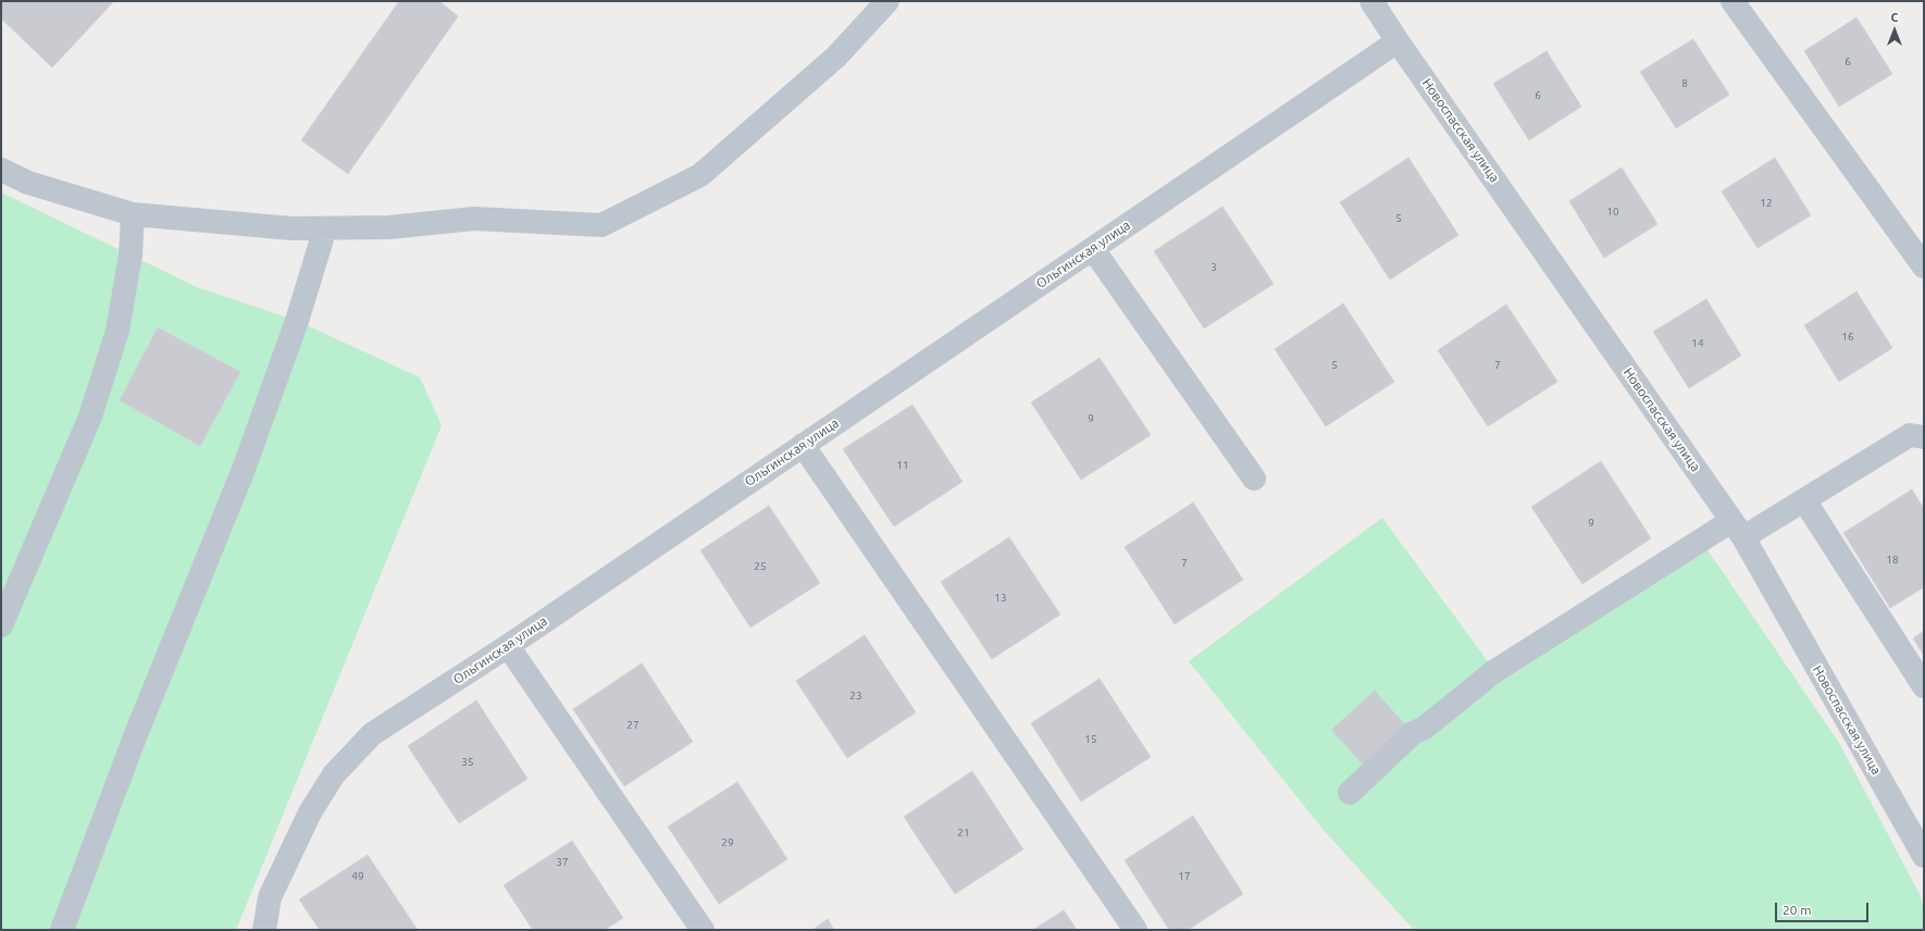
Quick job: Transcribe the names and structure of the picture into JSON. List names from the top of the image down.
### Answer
{
  "streets": {
    "street": ["Новоспасская улица", "Ольгинская улица"]
  },
  "crossings": [
    ["Новоспасская улица", "Ольгинская улица"]
  ],
  "house_numbers": [
    "6",
    "8",
    "6",
    "12",
    "10",
    "5",
    "3",
    "16",
    "14",
    "5",
    "7",
    "9",
    "11",
    "9",
    "18",
    "7",
    "25",
    "13",
    "23",
    "27",
    "15",
    "35",
    "21",
    "29",
    "37",
    "49",
    "17"
  ],
  "scale_bar": "20 m",
  "north": "top"
}
